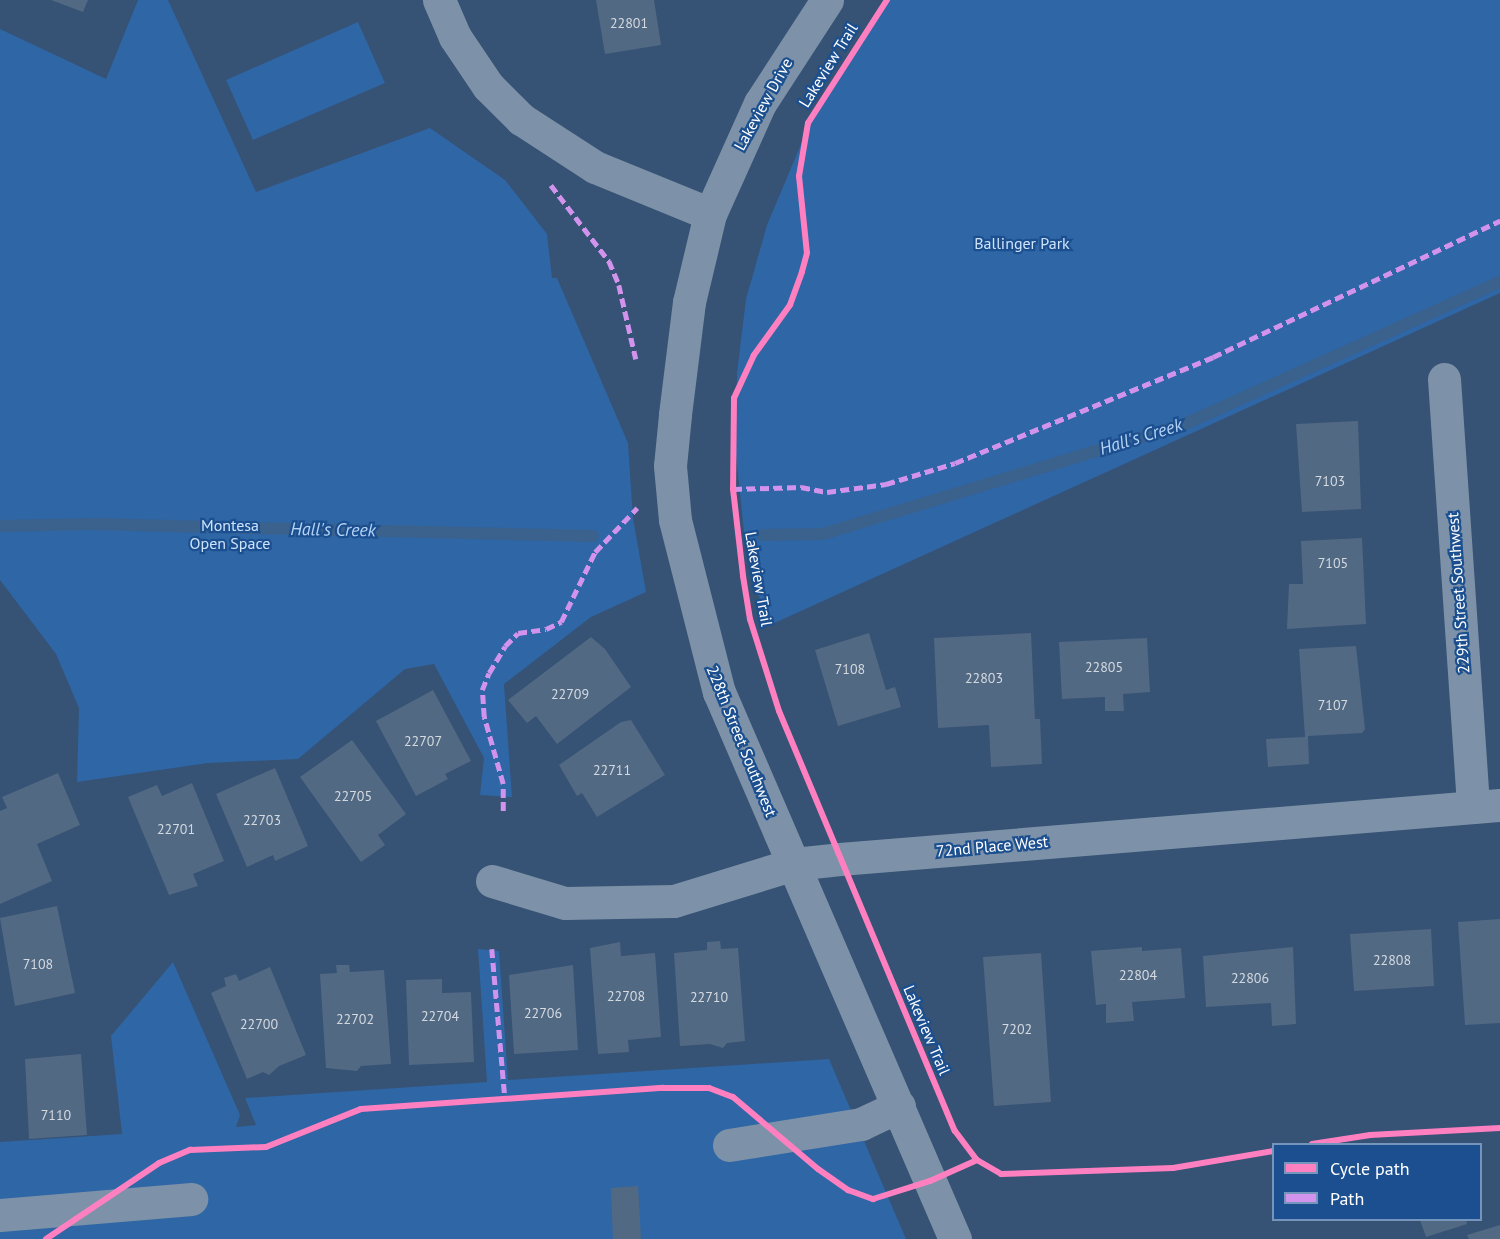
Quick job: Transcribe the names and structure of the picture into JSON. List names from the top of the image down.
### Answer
{
  "streets": {
    "street": [
      "Lakeview Drive",
      "229th Street Southwest",
      "228th Street Southwest",
      "72nd Place West"
    ],
    "cycle path": ["Lakeview Trail"]
  },
  "crossings": [
    ["Lakeview Drive", "228th Street Southwest"],
    ["229th Street Southwest", "72nd Place West"],
    ["228th Street Southwest", "72nd Place West"]
  ],
  "water": ["Hall's Creek"],
  "parks": ["Ballinger Park", "Montesa Open Space"],
  "house_numbers": [
    "22801",
    "7103",
    "7105",
    "22805",
    "7108",
    "22803",
    "22709",
    "7107",
    "22707",
    "22711",
    "22705",
    "22703",
    "22701",
    "22808",
    "7108",
    "22804",
    "22806",
    "22708",
    "22710",
    "22706",
    "22704",
    "22702",
    "22700",
    "7202",
    "7110"
  ],
  "legend": ["Cycle path", "Path"]
}
